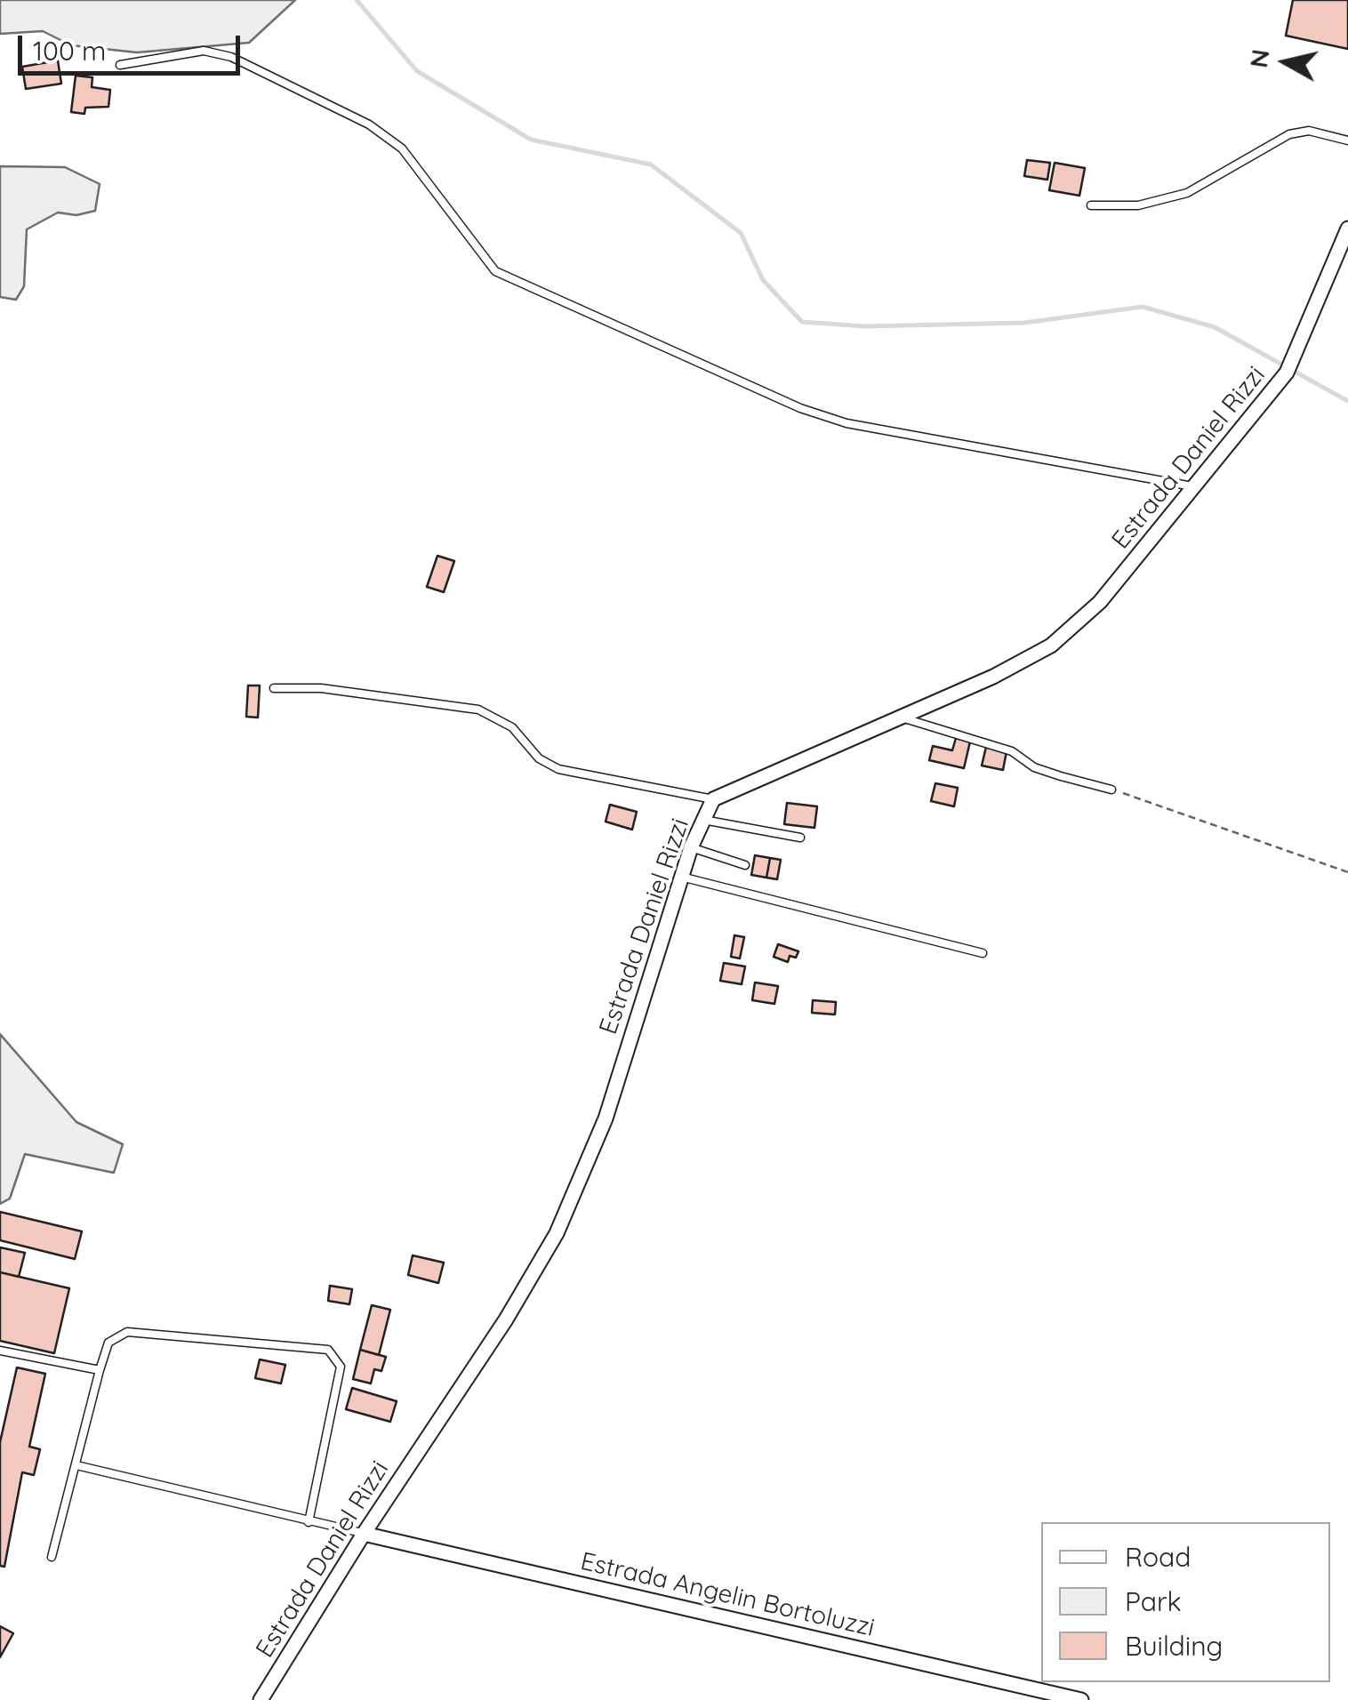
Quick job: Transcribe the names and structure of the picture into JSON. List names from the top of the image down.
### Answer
{
  "streets": {
    "street": ["Estrada Daniel Rizzi", "Estrada Angelin Bortoluzzi"]
  },
  "crossings": [
    ["Estrada Daniel Rizzi", "Estrada Angelin Bortoluzzi"]
  ],
  "legend": ["Road", "Park", "Building"],
  "scale_bar": "100 m",
  "north": "left"
}
